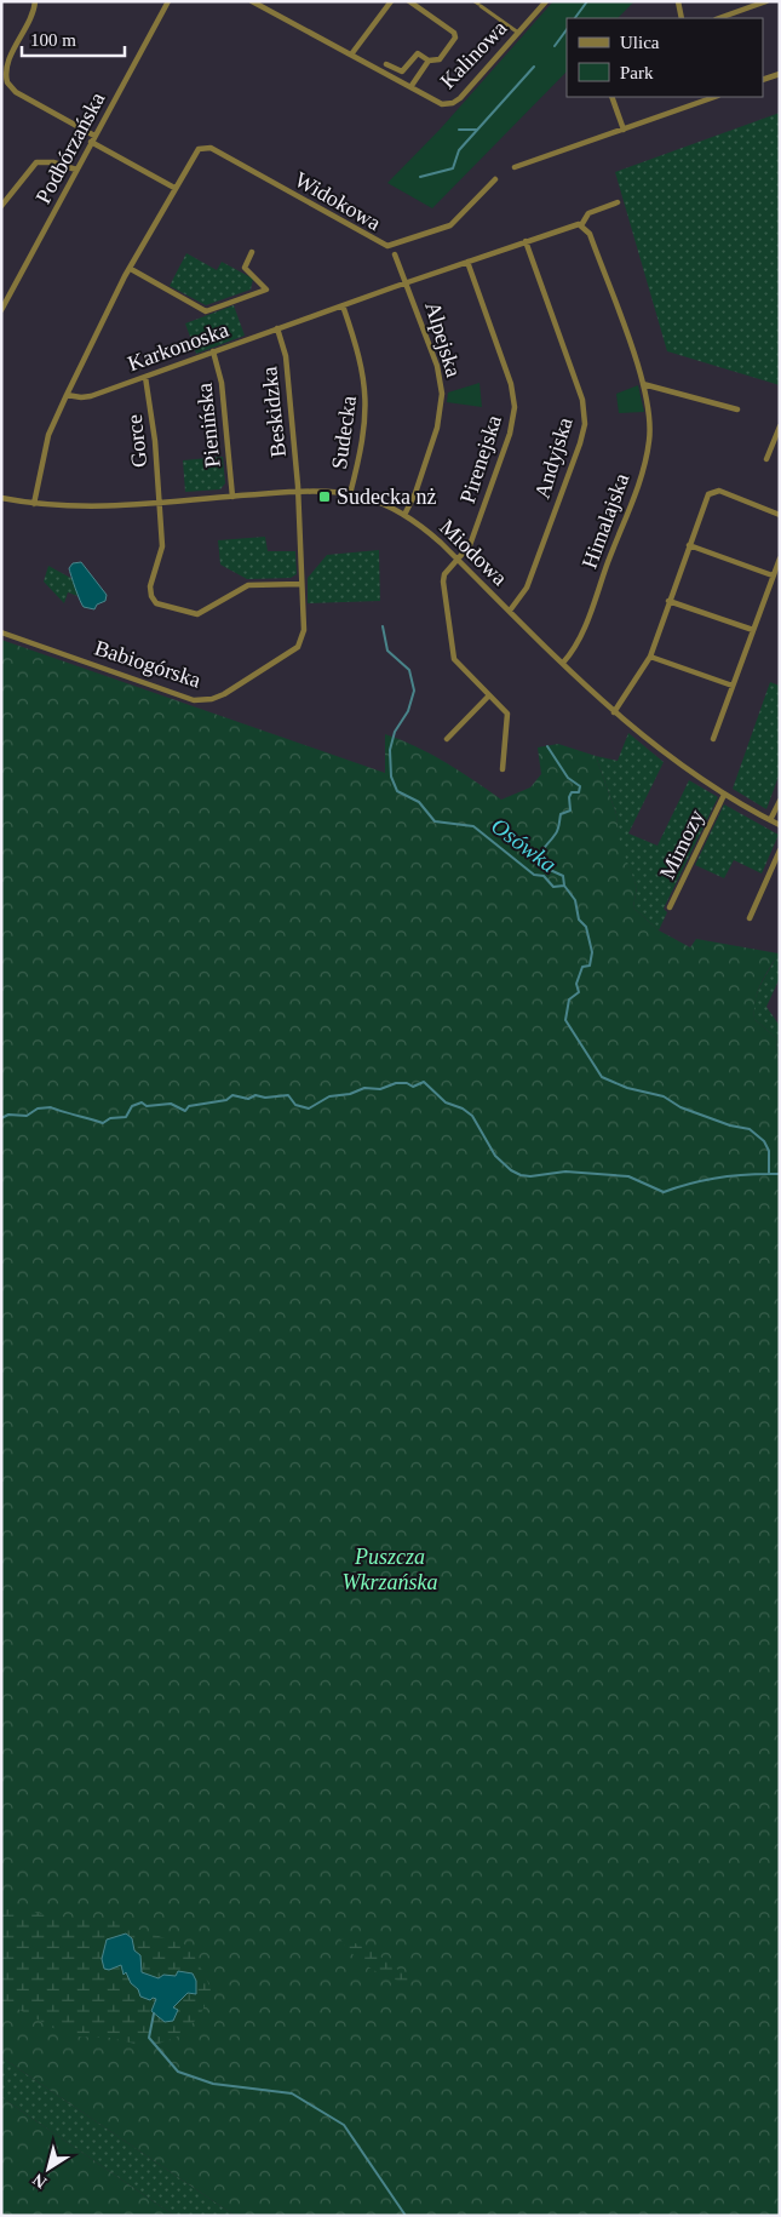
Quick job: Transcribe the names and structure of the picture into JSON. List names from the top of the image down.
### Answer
{
  "streets": {
    "street": [
      "Kalinowa",
      "Podbórzańska",
      "Widokowa",
      "Alpejska",
      "Karkonoska",
      "Beskidzka",
      "Pienińska",
      "Sudecka",
      "Gorce",
      "Andyjska",
      "Pirenejska",
      "Himalajska",
      "Miodowa",
      "Babiogórska",
      "Mimozy"
    ]
  },
  "crossings": [
    ["Widokowa", "Alpejska"],
    ["Widokowa", "Karkonoska"],
    ["Alpejska", "Karkonoska"],
    ["Alpejska", "Miodowa"],
    ["Karkonoska", "Beskidzka"],
    ["Karkonoska", "Pienińska"],
    ["Karkonoska", "Sudecka"],
    ["Karkonoska", "Gorce"],
    ["Beskidzka", "Miodowa"],
    ["Beskidzka", "Babiogórska"],
    ["Pienińska", "Miodowa"],
    ["Sudecka", "Miodowa"],
    ["Gorce", "Miodowa"],
    ["Gorce", "Babiogórska"],
    ["Andyjska", "Miodowa"],
    ["Pirenejska", "Miodowa"],
    ["Himalajska", "Miodowa"],
    ["Miodowa", "Babiogórska"],
    ["Miodowa", "Mimozy"]
  ],
  "water": ["Osówka"],
  "parks": ["Puszcza Wkrzańska"],
  "places": {
    "transit": ["Sudecka nż"]
  },
  "legend": ["Ulica", "Park"],
  "scale_bar": "100 m",
  "north": "bottom left"
}
